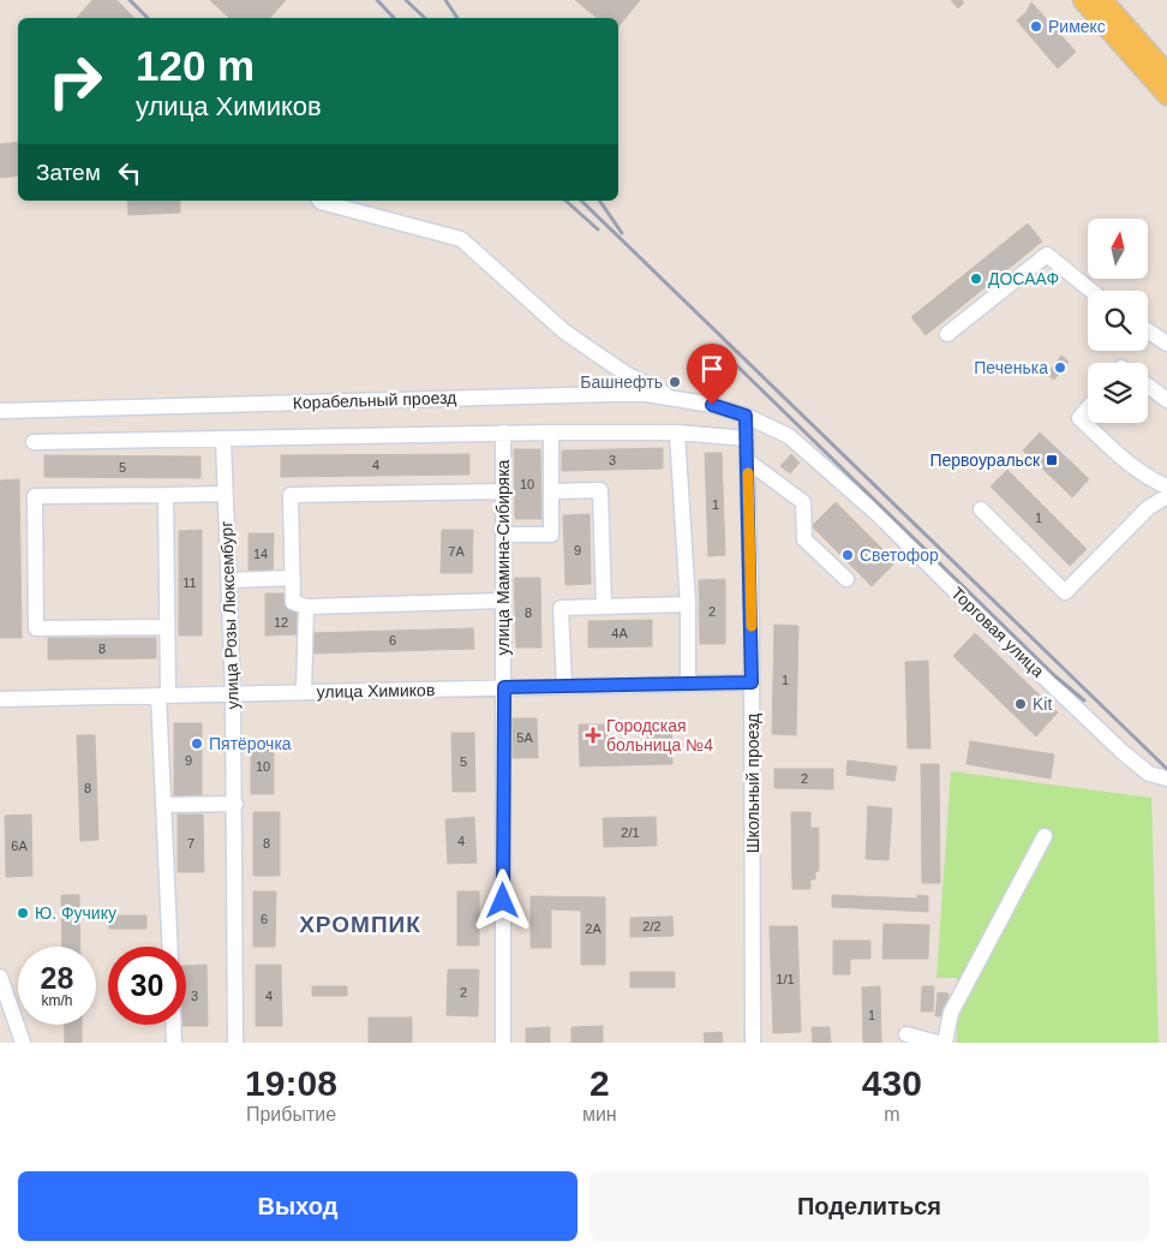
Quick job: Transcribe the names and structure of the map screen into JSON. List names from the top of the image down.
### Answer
{
  "streets": {
    "street": [
      "Корабельный проезд",
      "улица Мамина-Сибиряка",
      "улица Розы Люксембург",
      "Торговая улица",
      "улица Химиков",
      "Школьный проезд"
    ]
  },
  "crossings": [
    ["Корабельный проезд", "Торговая улица"],
    ["Корабельный проезд", "Школьный проезд"],
    ["улица Мамина-Сибиряка", "улица Химиков"],
    ["улица Розы Люксембург", "улица Химиков"],
    ["Торговая улица", "Школьный проезд"],
    ["улица Химиков", "Школьный проезд"]
  ],
  "districts": ["ХРОМПИК"],
  "places": {
    "other": [
      "Римекс",
      "ДОСААФ",
      "Печенька",
      "Башнефть",
      "Светофор",
      "Kit",
      "Пятёрочка",
      "Ю. Фучику"
    ],
    "transit": ["Первоуральск"],
    "health": ["Городская больница №4"]
  },
  "house_numbers": [
    "3",
    "4",
    "5",
    "10",
    "1",
    "1",
    "9",
    "7А",
    "14",
    "11",
    "2",
    "8",
    "12",
    "4А",
    "6",
    "8",
    "1",
    "5А",
    "9",
    "5",
    "10",
    "2",
    "8",
    "2/1",
    "4",
    "7",
    "8",
    "6А",
    "6",
    "2/2",
    "2А",
    "1/1",
    "2",
    "3",
    "4",
    "1"
  ],
  "north": "top",
  "page": {
    "turn": ["120 m", "улица Химиков"],
    "then": "Затем",
    "speed": "28 km/h",
    "limit": "30",
    "eta": [
      "19:08",
      "Прибытие",
      "2",
      "мин",
      "430",
      "m"
    ],
    "buttons": ["Выход", "Поделиться"]
  }
}
